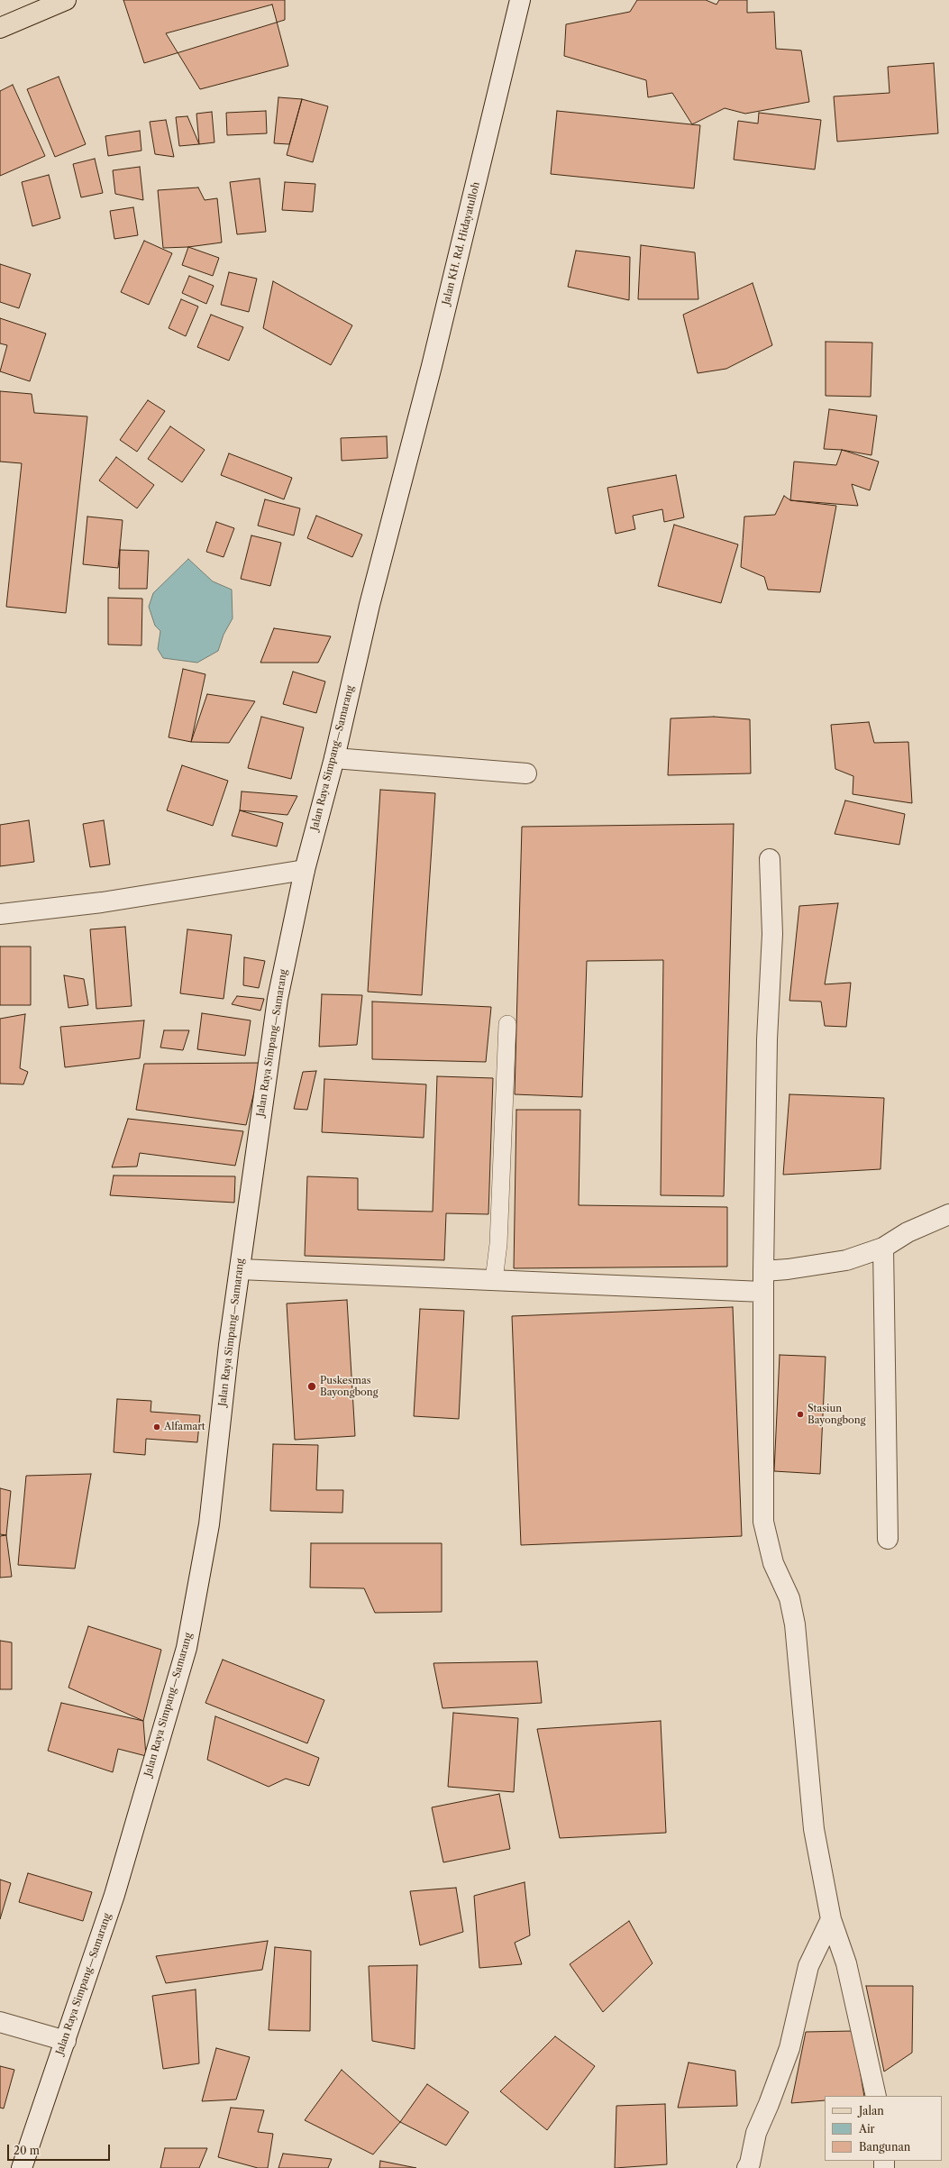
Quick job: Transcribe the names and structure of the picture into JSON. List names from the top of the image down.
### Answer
{
  "streets": {
    "street": ["Jalan KH. Rd. Hidayatulloh", "Jalan Raya Simpang—Samarang"]
  },
  "crossings": [
    ["Jalan KH. Rd. Hidayatulloh", "Jalan Raya Simpang—Samarang"]
  ],
  "places": ["Puskesmas Bayongbong", "Stasiun Bayongbong", "Alfamart"],
  "legend": ["Jalan", "Air", "Bangunan"],
  "scale_bar": "20 m"
}
